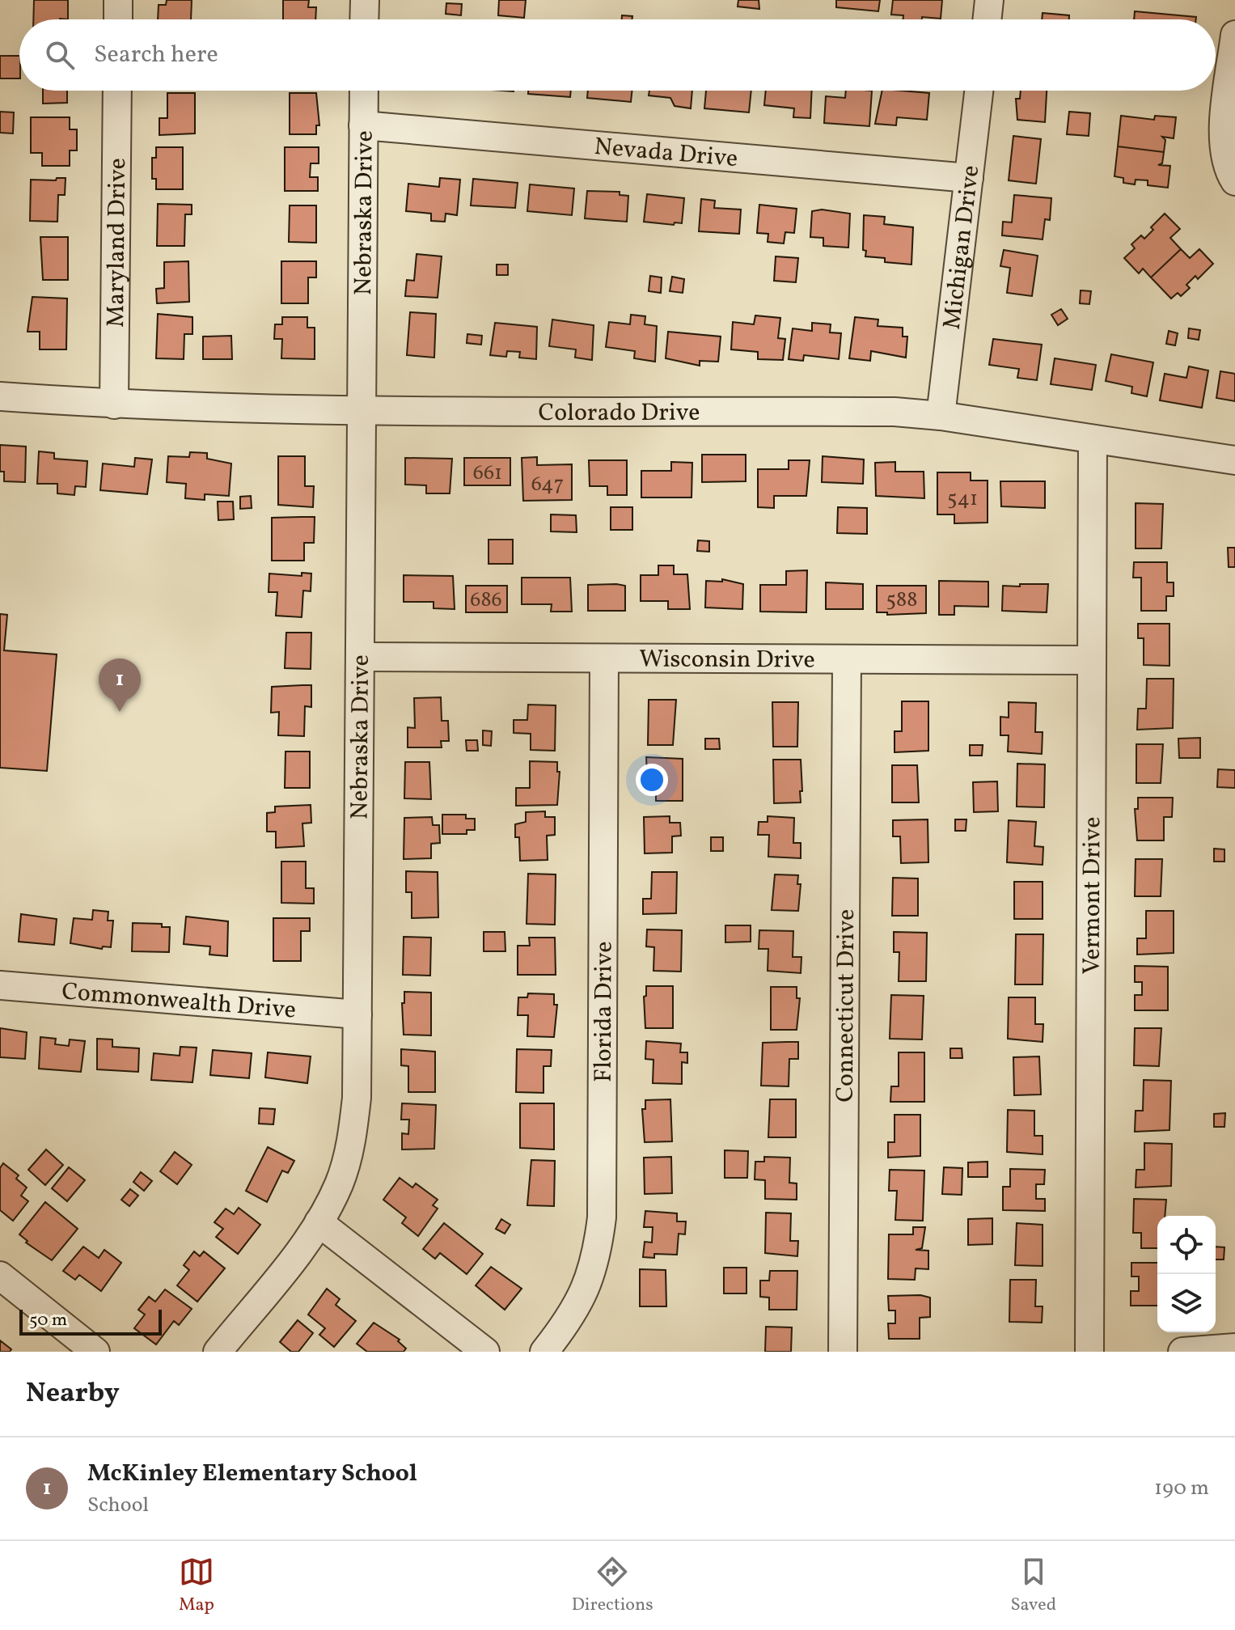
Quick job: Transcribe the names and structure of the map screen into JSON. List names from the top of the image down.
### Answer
{
  "streets": {
    "street": [
      "Nevada Drive",
      "Nebraska Drive",
      "Maryland Drive",
      "Michigan Drive",
      "Colorado Drive",
      "Wisconsin Drive",
      "Vermont Drive",
      "Commonwealth Drive",
      "Connecticut Drive",
      "Florida Drive"
    ]
  },
  "crossings": [
    ["Nevada Drive", "Nebraska Drive"],
    ["Nevada Drive", "Michigan Drive"],
    ["Nebraska Drive", "Colorado Drive"],
    ["Nebraska Drive", "Wisconsin Drive"],
    ["Nebraska Drive", "Commonwealth Drive"],
    ["Maryland Drive", "Colorado Drive"],
    ["Michigan Drive", "Colorado Drive"],
    ["Colorado Drive", "Vermont Drive"],
    ["Wisconsin Drive", "Vermont Drive"],
    ["Wisconsin Drive", "Connecticut Drive"],
    ["Wisconsin Drive", "Florida Drive"]
  ],
  "house_numbers": [
    "661",
    "647",
    "541",
    "686",
    "588"
  ],
  "scale_bar": "50 m",
  "page": {
    "search": "Search here",
    "pins": "1",
    "scale": "50 m",
    "heading": "Nearby",
    "list": [
      {
        "mark": "1",
        "name": "McKinley Elementary School",
        "note": "School",
        "value": "190 m"
      }
    ],
    "nav": ["Map", "Directions", "Saved"]
  }
}
